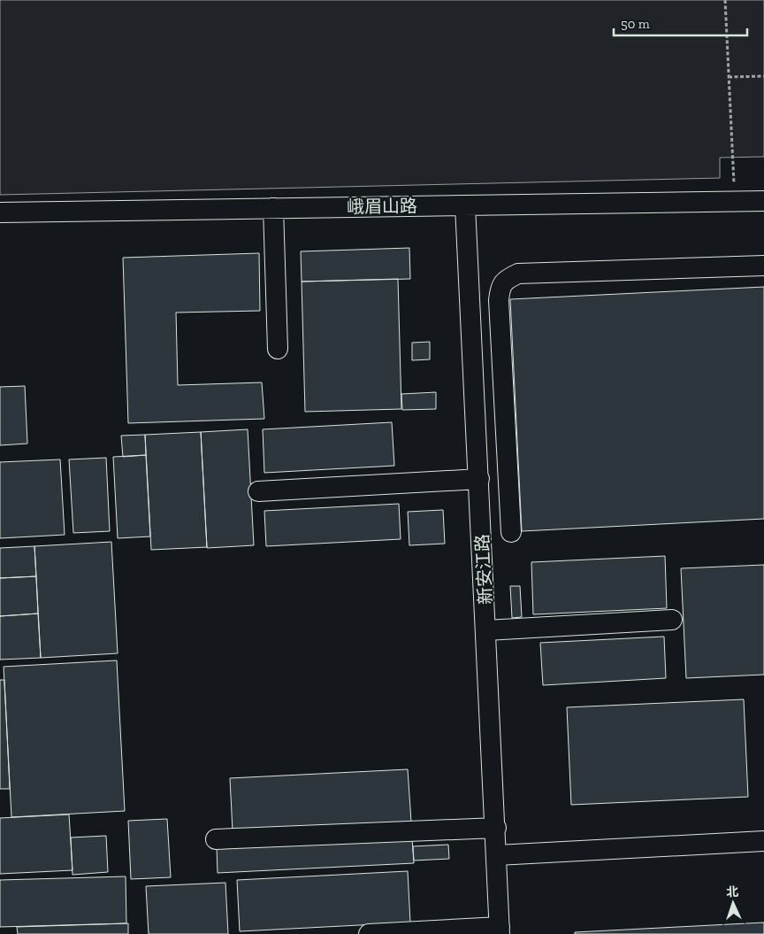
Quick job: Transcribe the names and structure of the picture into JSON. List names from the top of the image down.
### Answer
{
  "streets": {
    "street": ["峨眉山路", "新安江路"]
  },
  "crossings": [
    ["峨眉山路", "新安江路"]
  ],
  "scale_bar": "50 m",
  "north": "top"
}
